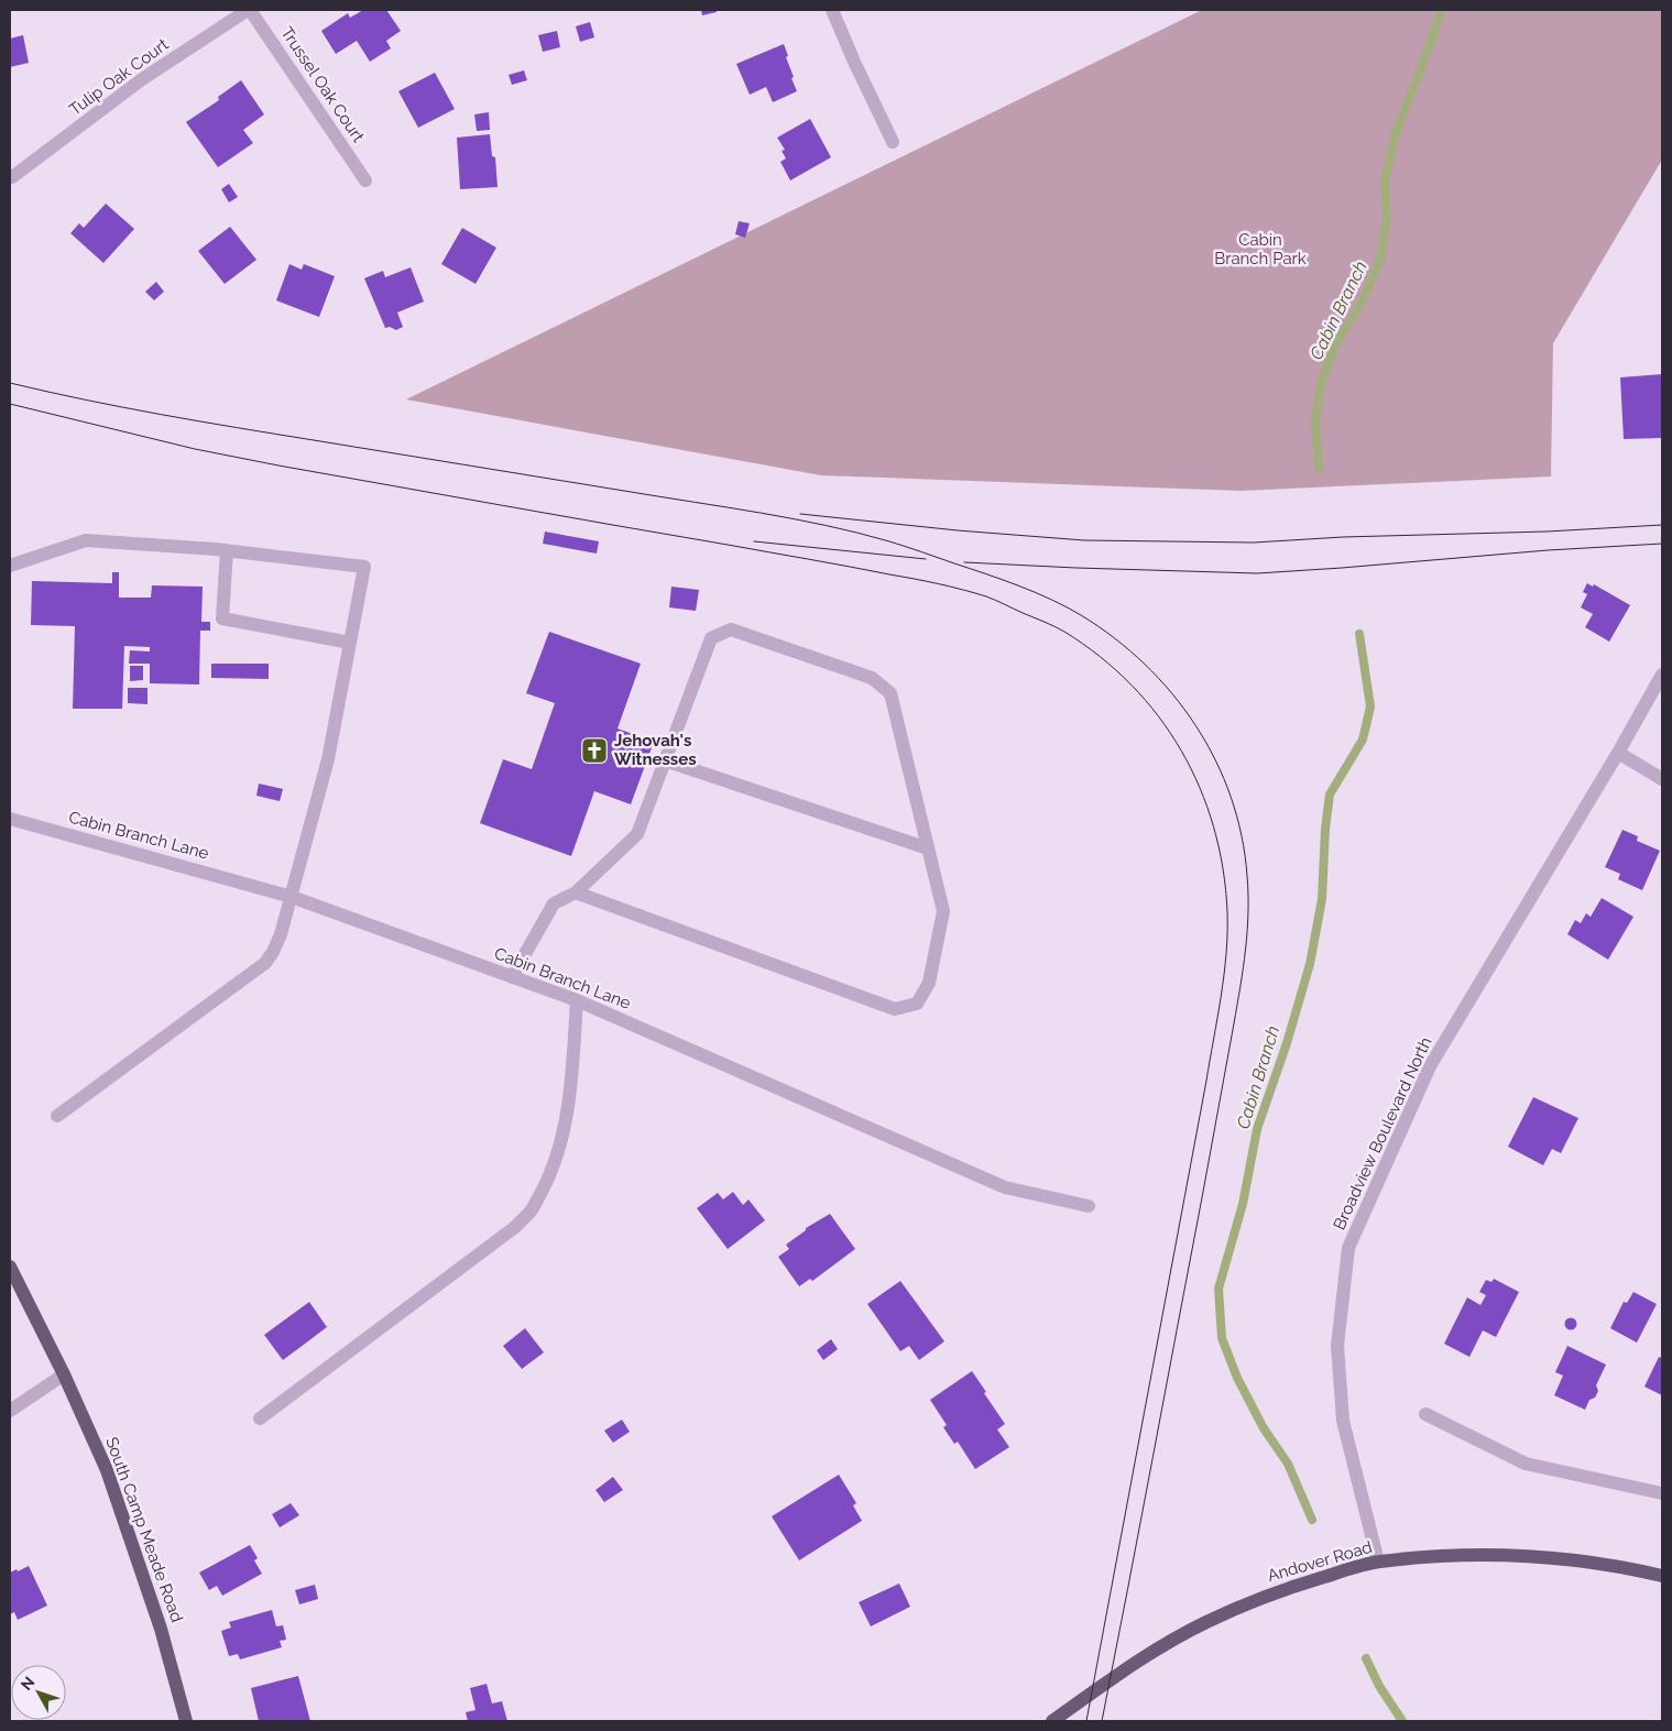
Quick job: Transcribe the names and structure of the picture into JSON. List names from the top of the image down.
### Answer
{
  "streets": {
    "main road": ["South Camp Meade Road", "Andover Road"],
    "street": [
      "Tulip Oak Court",
      "Trussel Oak Court",
      "Cabin Branch Lane",
      "Broadview Boulevard North"
    ]
  },
  "crossings": [
    ["Tulip Oak Court", "Trussel Oak Court"],
    ["Broadview Boulevard North", "Andover Road"]
  ],
  "water": ["Cabin Branch"],
  "parks": ["Cabin Branch Park"],
  "places": {
    "church": ["Jehovah's Witnesses"]
  },
  "north": "top left"
}
